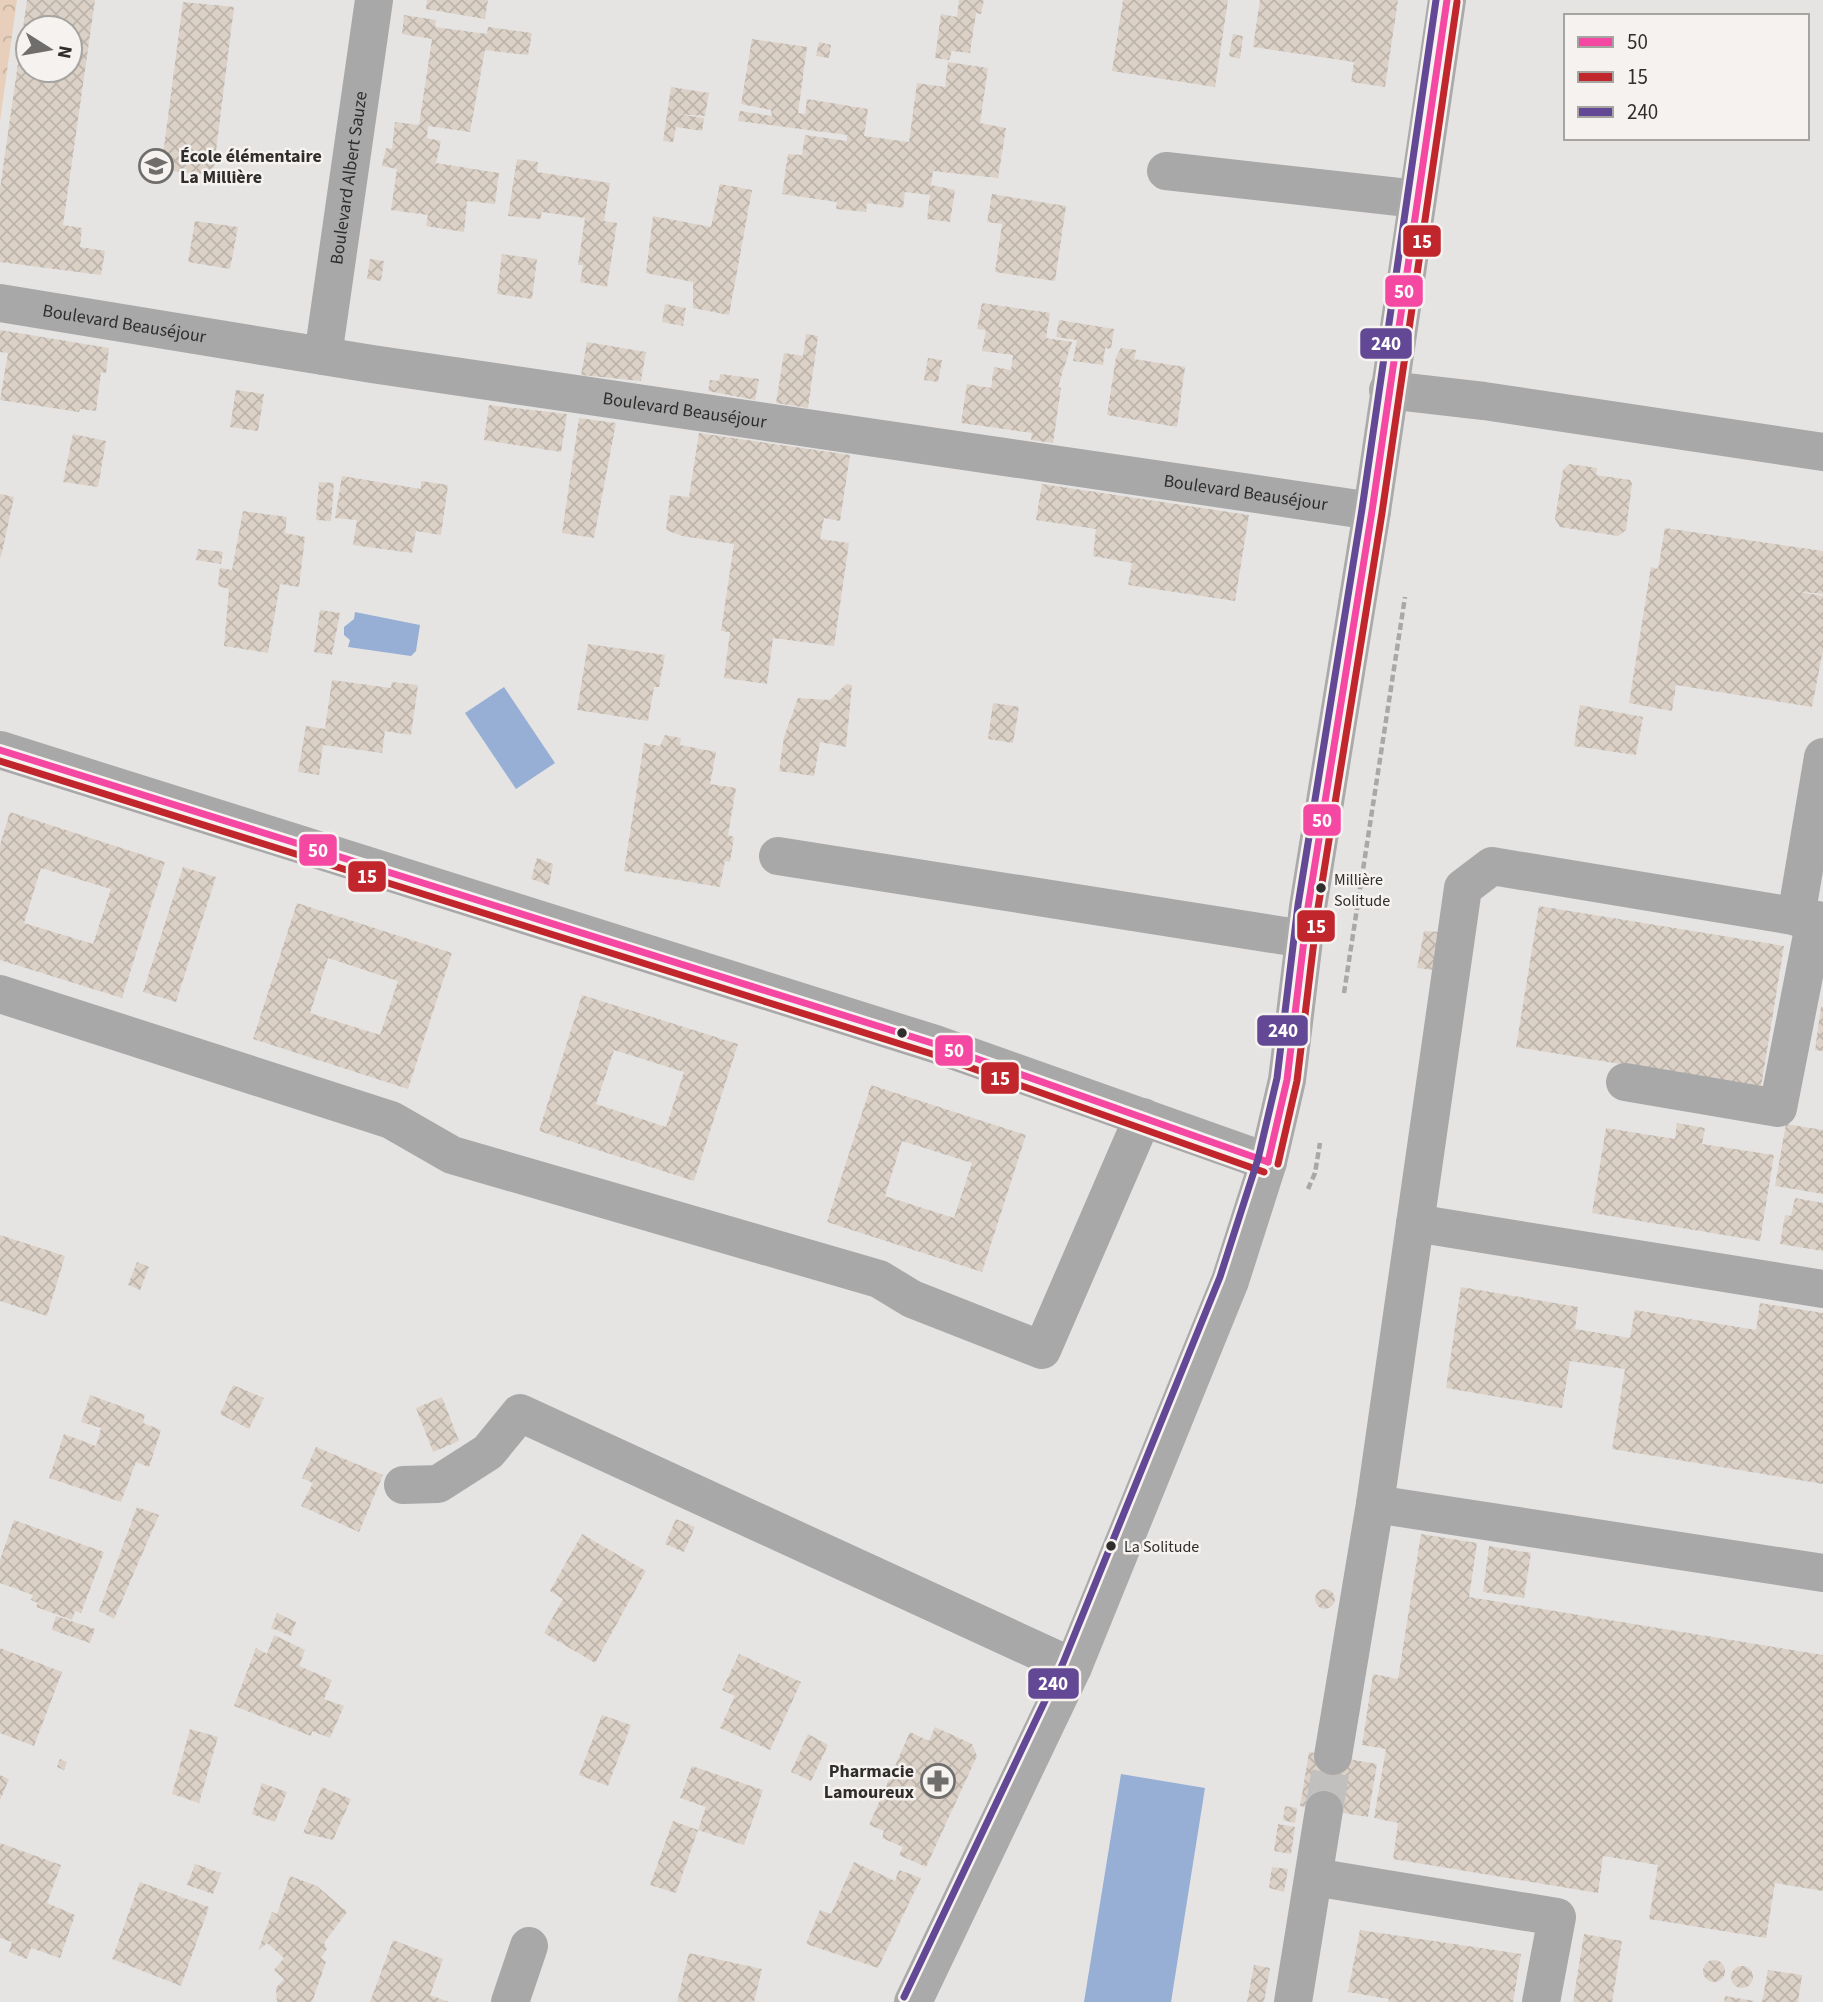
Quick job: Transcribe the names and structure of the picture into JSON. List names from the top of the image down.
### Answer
{
  "streets": {
    "street": ["Boulevard Albert Sauze", "Boulevard Beauséjour"]
  },
  "crossings": [
    ["Boulevard Albert Sauze", "Boulevard Beauséjour"]
  ],
  "places": {
    "school or university": ["École élémentaire La Millière"],
    "other": ["Millière Solitude", "La Solitude"],
    "pharmacy": ["Pharmacie Lamoureux"]
  },
  "lines": ["transit line 50", "transit line 240", "transit line 15"],
  "legend": ["50", "15", "240"],
  "north": "right"
}
